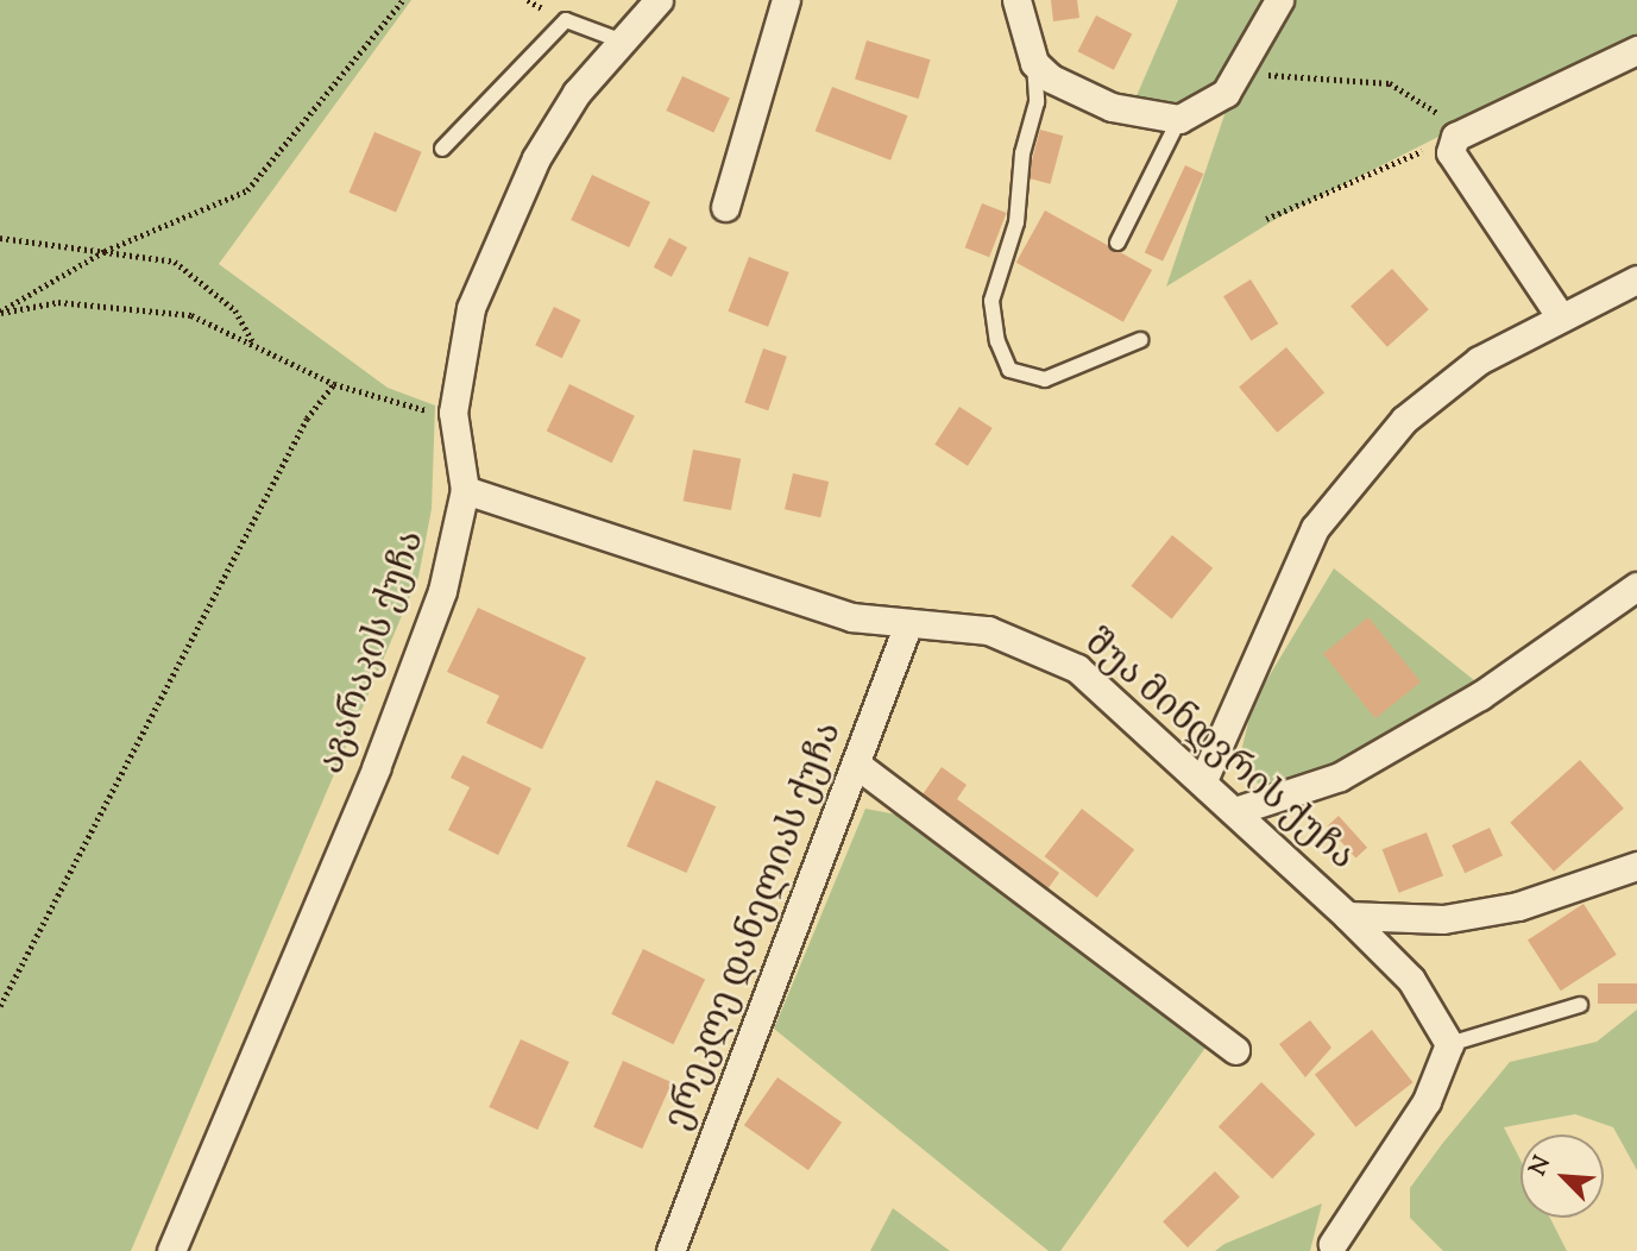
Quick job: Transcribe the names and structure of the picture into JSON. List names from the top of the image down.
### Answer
{
  "streets": {
    "street": ["აგარაკის ქუჩა", "შუა მინდვრის ქუჩა", "ერეკლე დანელიას ქუჩა"]
  },
  "crossings": [
    ["აგარაკის ქუჩა", "შუა მინდვრის ქუჩა"],
    ["შუა მინდვრის ქუჩა", "ერეკლე დანელიას ქუჩა"]
  ],
  "north": "top left"
}
